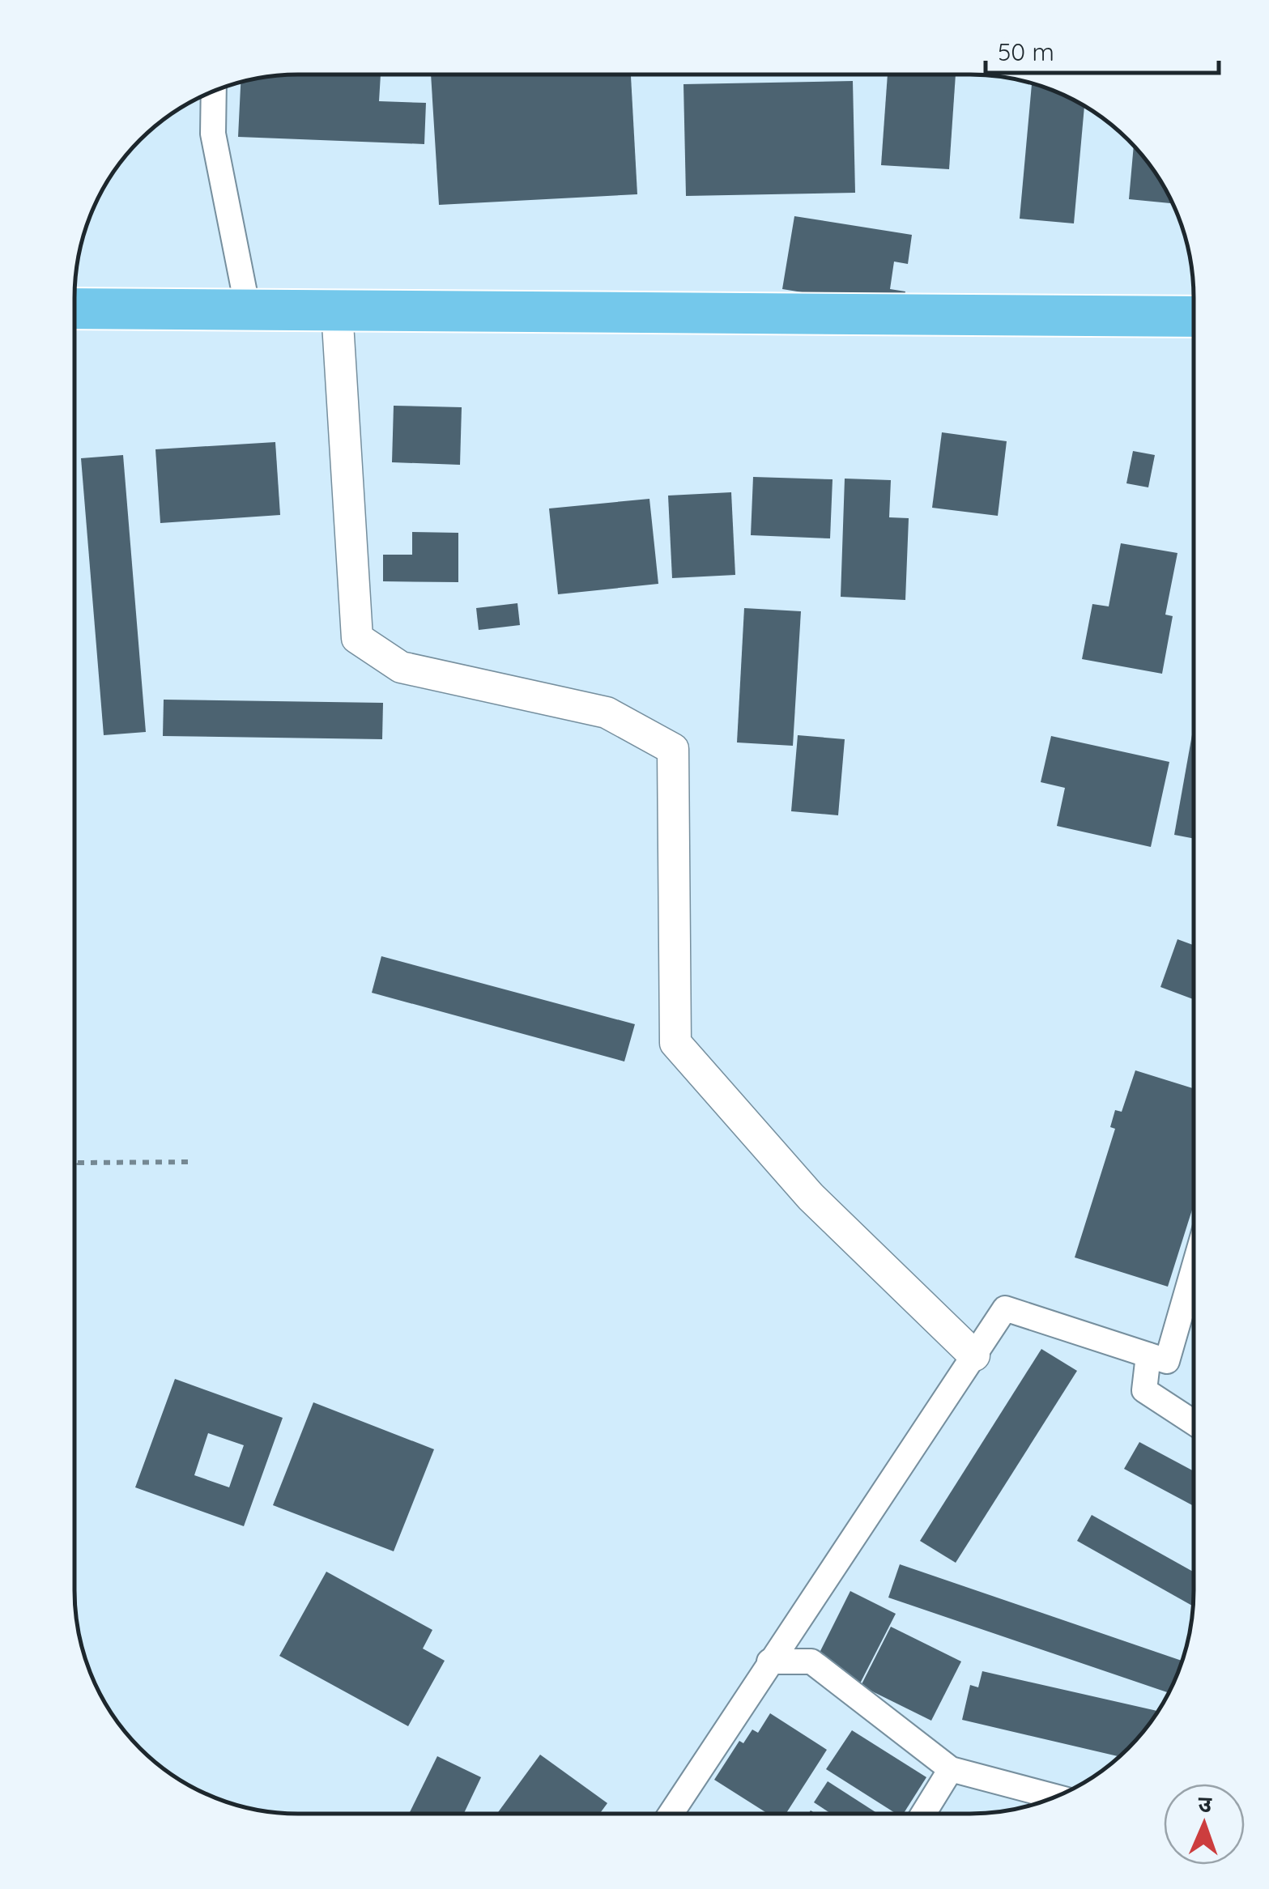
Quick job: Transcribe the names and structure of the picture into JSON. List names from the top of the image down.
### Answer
{
  "scale_bar": "50 m",
  "north": "top"
}
